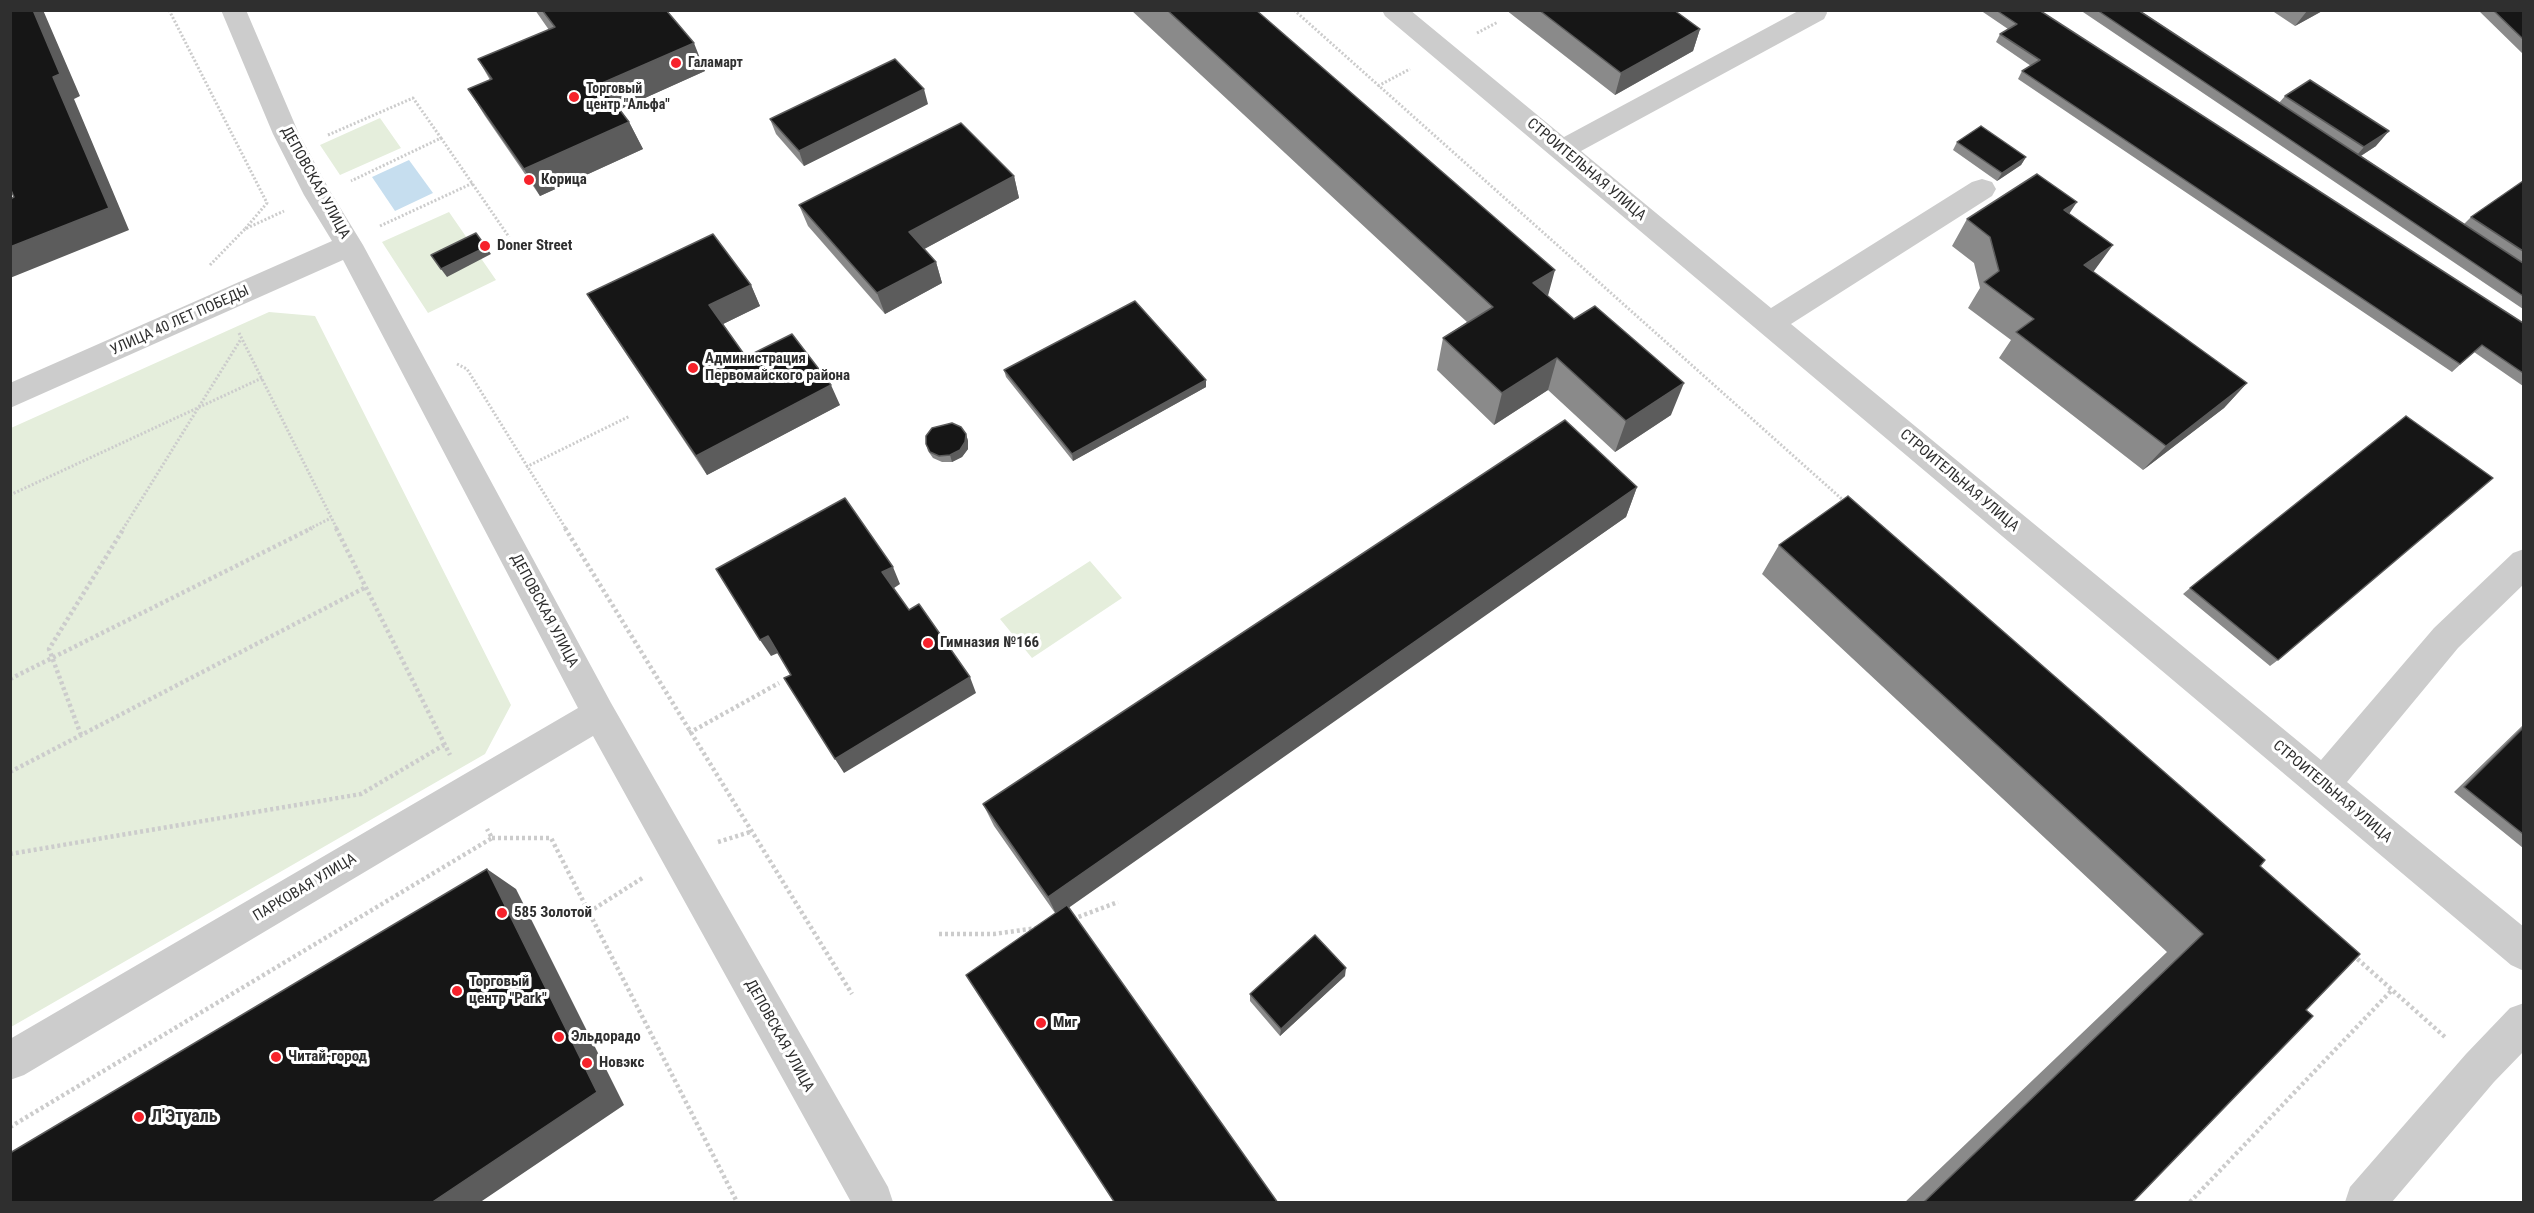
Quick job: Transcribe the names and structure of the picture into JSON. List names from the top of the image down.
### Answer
{
  "streets": {
    "street": [
      "СТРОИТЕЛЬНАЯ УЛИЦА",
      "ДЕПОВСКАЯ УЛИЦА",
      "УЛИЦА 40 ЛЕТ ПОБЕДЫ",
      "ПАРКОВАЯ УЛИЦА"
    ]
  },
  "crossings": [
    ["ДЕПОВСКАЯ УЛИЦА", "УЛИЦА 40 ЛЕТ ПОБЕДЫ"],
    ["ДЕПОВСКАЯ УЛИЦА", "ПАРКОВАЯ УЛИЦА"]
  ],
  "places": [
    "Галамарт",
    "Торговый центр \"Альфа\"",
    "Корица",
    "Doner Street",
    "Администрация Первомайского района",
    "Гимназия №166",
    "585 Золотой",
    "Торговый центр \"Park\"",
    "Миг",
    "Эльдорадо",
    "Читай-город",
    "Новэкс",
    "Л'Этуаль"
  ]
}
